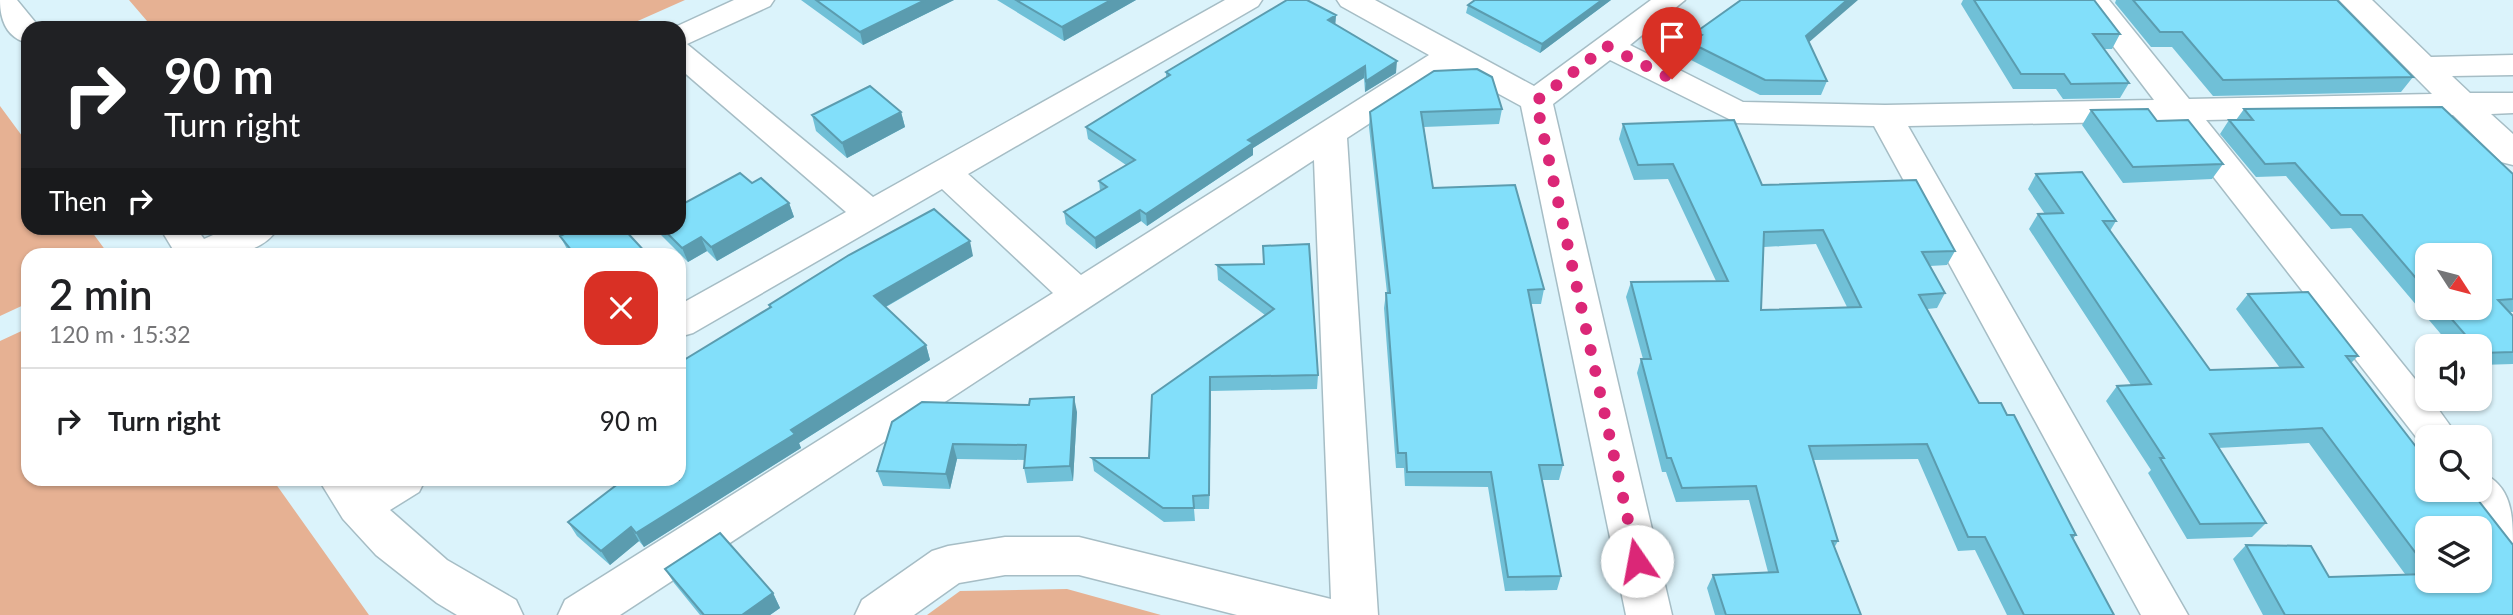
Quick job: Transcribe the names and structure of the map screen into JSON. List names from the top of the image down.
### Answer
{
  "north": "bottom right",
  "page": {
    "turn": ["90 m", "Turn right"],
    "then": "Then",
    "heading": ["2 min", "120 m · 15:32"],
    "list": [
      {
        "name": "Turn right",
        "value": "90 m"
      }
    ]
  }
}
